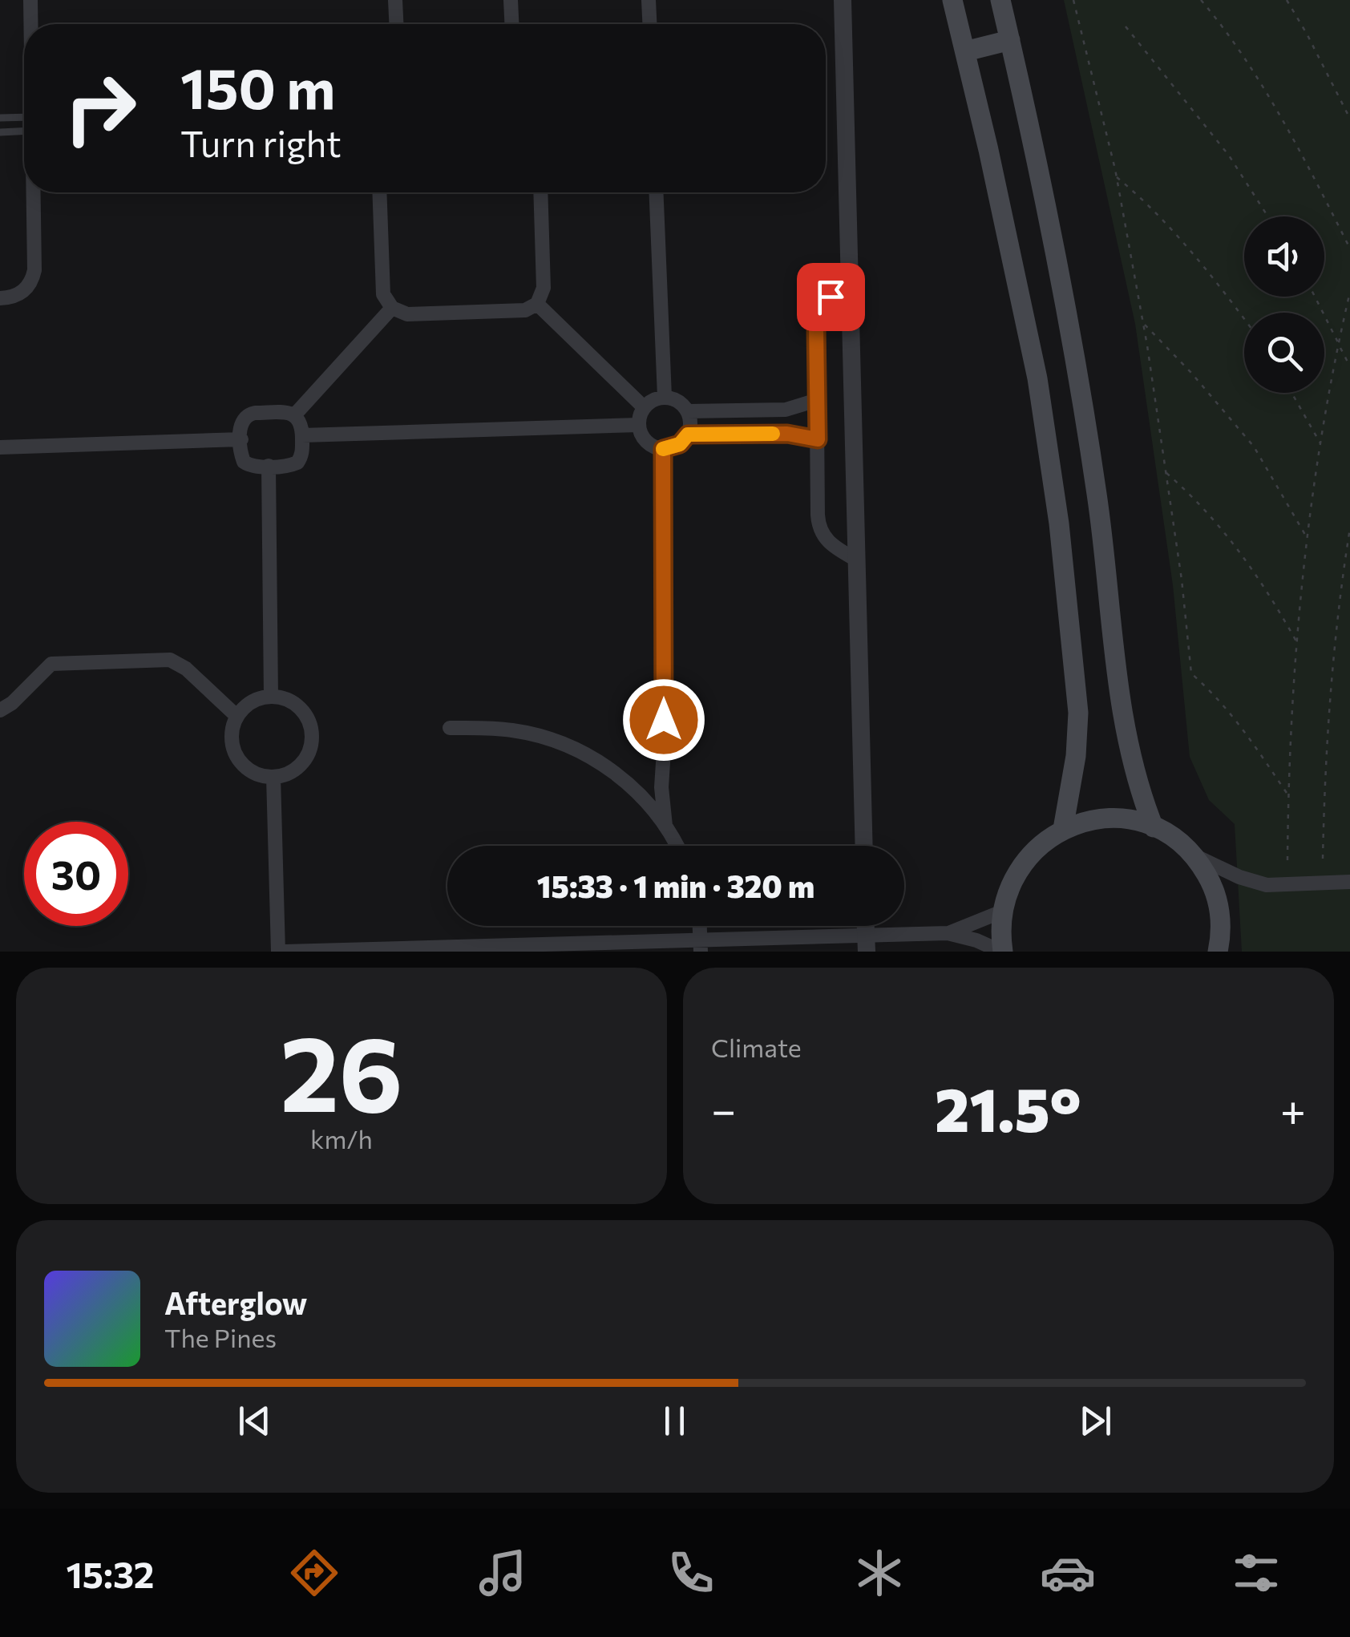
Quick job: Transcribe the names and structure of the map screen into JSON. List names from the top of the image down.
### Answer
{
  "page": {
    "turn": ["150 m", "Turn right"],
    "limit": "30",
    "trip": "15:33 · 1 min · 320 m",
    "tile": [
      ["26", "km/h"],
      "Climate"
    ],
    "heat": ["−", "21.5°", "+"],
    "song": ["Afterglow", "The Pines"],
    "tabs": "15:32"
  }
}
